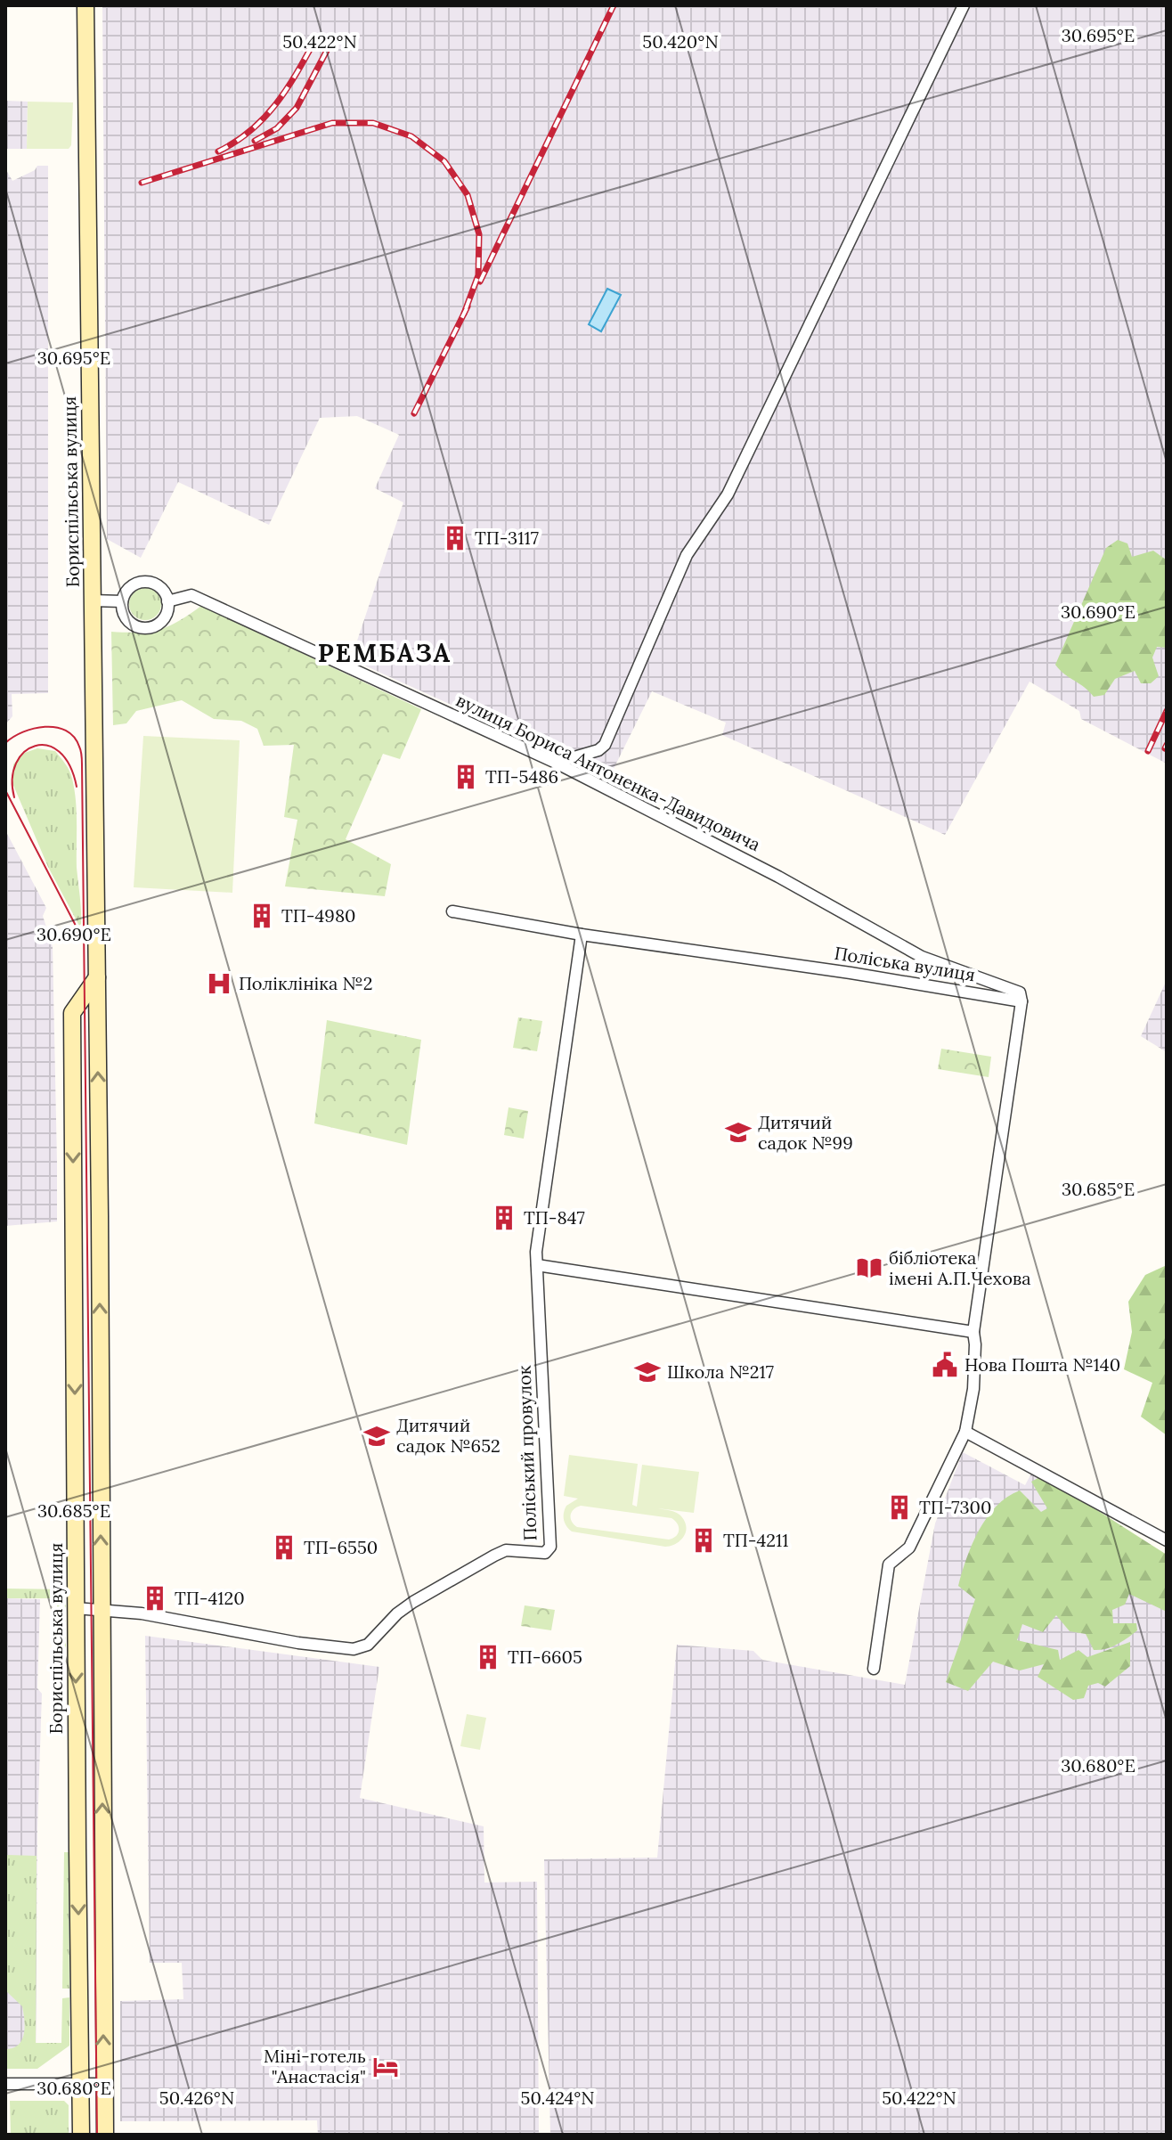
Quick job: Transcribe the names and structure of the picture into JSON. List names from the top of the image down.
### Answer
{
  "streets": {
    "main road": ["Бориспільська вулиця"],
    "street": ["вулиця Бориса Антоненка-Давидовича", "Поліська вулиця", "Поліський провулок"]
  },
  "crossings": [
    ["Бориспільська вулиця", "Поліський провулок"],
    ["вулиця Бориса Антоненка-Давидовича", "Поліська вулиця"],
    ["Поліська вулиця", "Поліський провулок"]
  ],
  "districts": ["РЕМБАЗА"],
  "places": {
    "building": [
      "ТП-3117",
      "ТП-5486",
      "ТП-4980",
      "ТП-847",
      "ТП-7300",
      "ТП-4211",
      "ТП-6550",
      "ТП-4120",
      "ТП-6605"
    ],
    "hospital": ["Поліклініка №2"],
    "school or university": ["Дитячий садок №99", "Школа №217", "Дитячий садок №652"],
    "library": ["бібліотека імені А.П.Чехова"],
    "public building": ["Нова Пошта №140"],
    "hotel": ["Міні-готель \"Анастасія\""]
  },
  "coordinates": [
    "30.695°E",
    "50.422°N",
    "50.420°N",
    "30.690°E",
    "30.685°E",
    "30.680°E",
    "50.426°N",
    "50.424°N"
  ]
}
